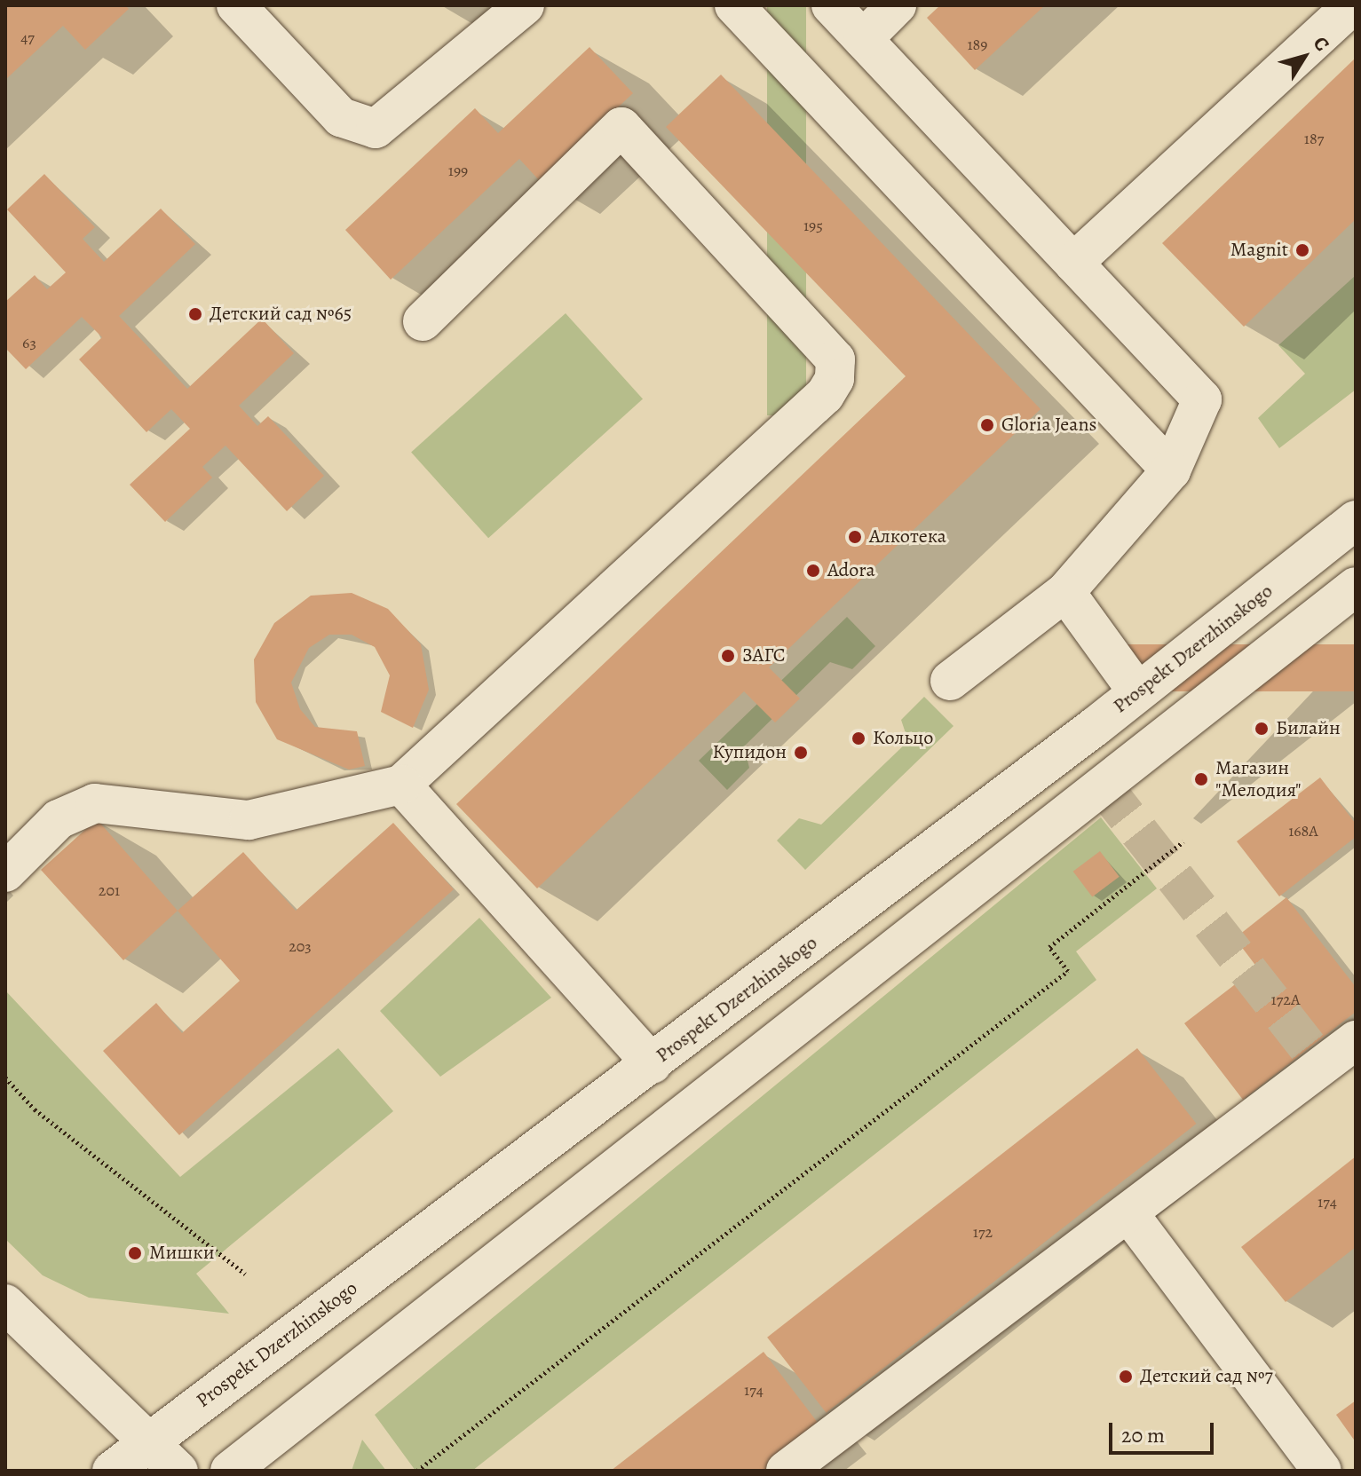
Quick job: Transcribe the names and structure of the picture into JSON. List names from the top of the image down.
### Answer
{
  "streets": {
    "street": ["Prospekt Dzerzhinskogo"]
  },
  "places": [
    "Magnit",
    "Детский сад №65",
    "Gloria Jeans",
    "Алкотека",
    "Adora",
    "ЗАГС",
    "Билайн",
    "Кольцо",
    "Купидон",
    "Магазин \"Мелодия\"",
    "Мишки",
    "Детский сад №7"
  ],
  "house_numbers": [
    "47",
    "189",
    "187",
    "199",
    "195",
    "63",
    "168А",
    "201",
    "203",
    "172А",
    "174",
    "172",
    "174"
  ],
  "scale_bar": "20 m",
  "north": "top right"
}
